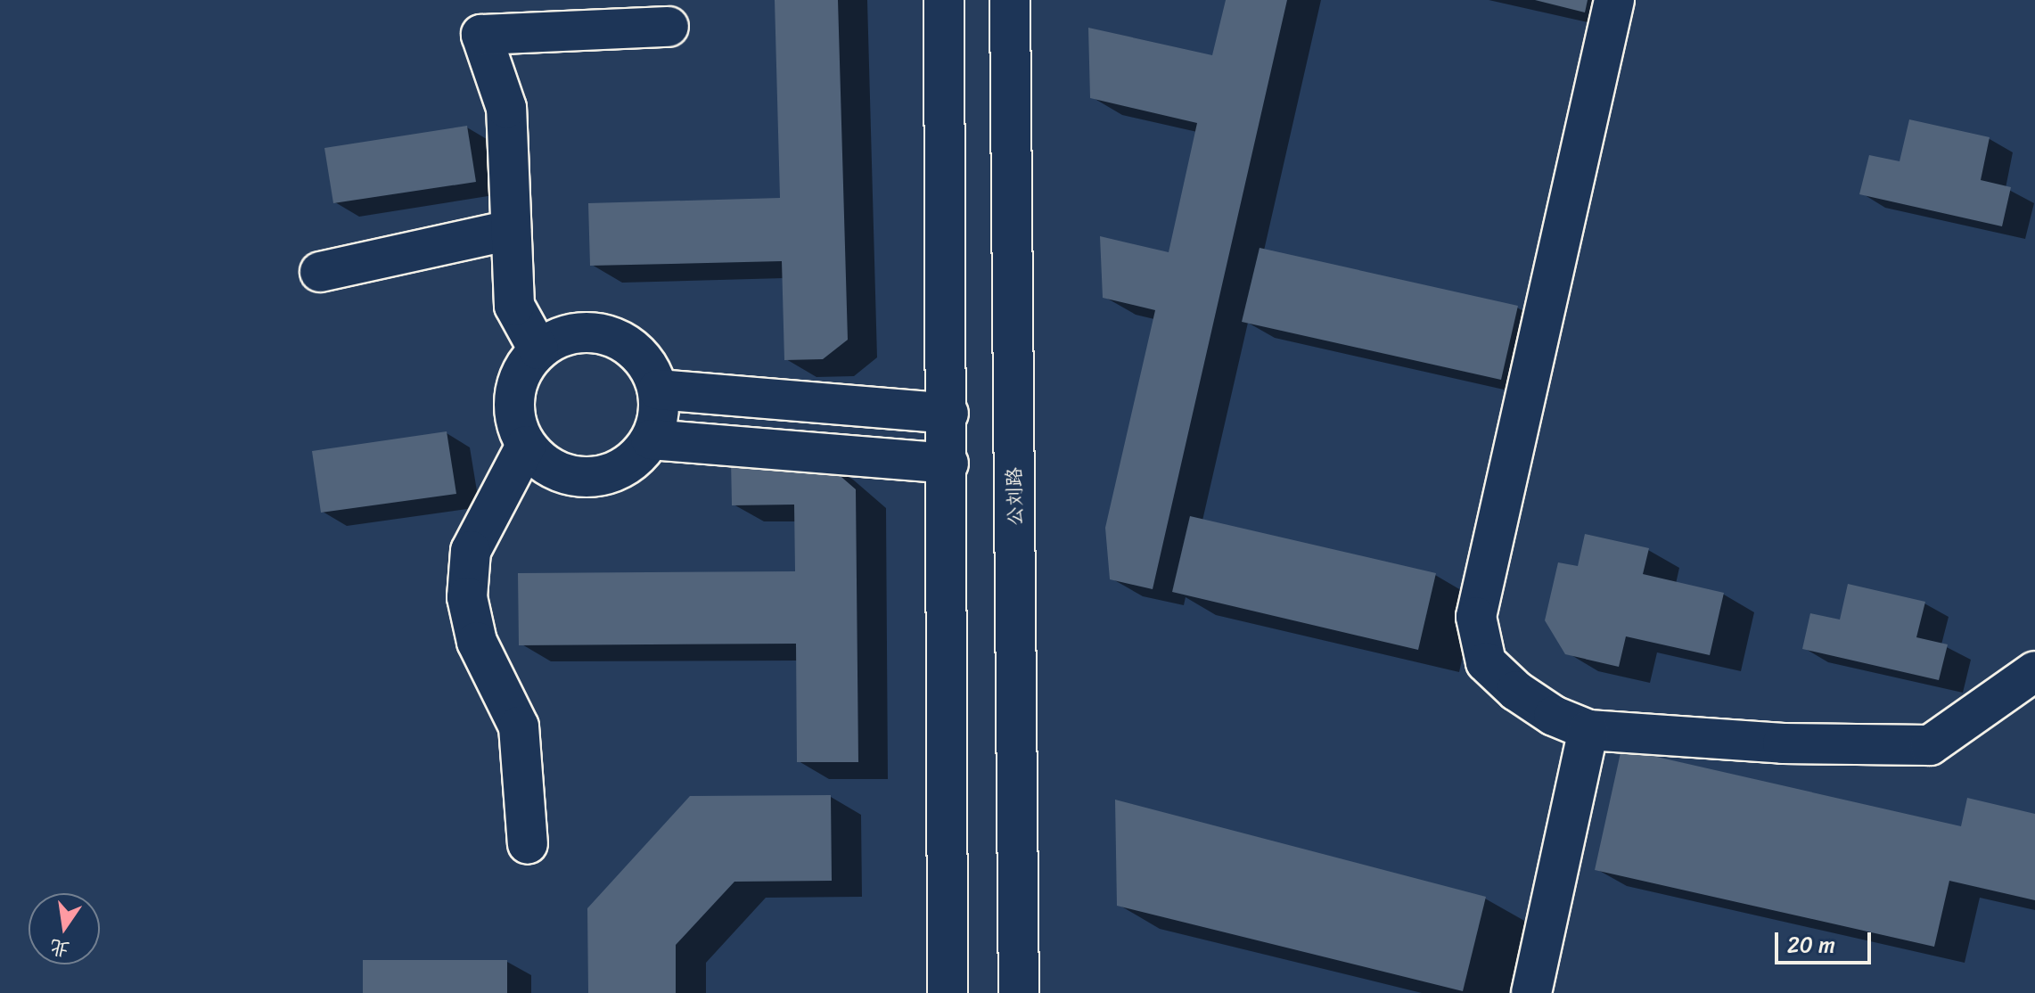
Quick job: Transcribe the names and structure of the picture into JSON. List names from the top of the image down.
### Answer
{
  "streets": {
    "street": ["公刘路"]
  },
  "scale_bar": "20 m",
  "north": "bottom"
}
